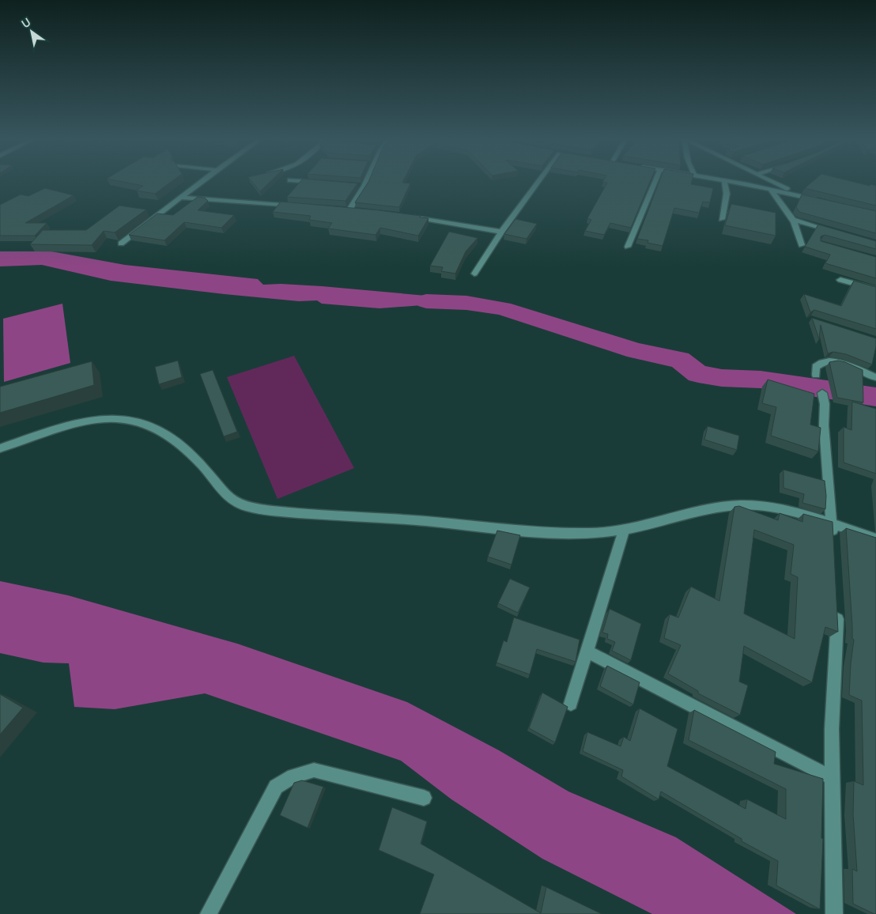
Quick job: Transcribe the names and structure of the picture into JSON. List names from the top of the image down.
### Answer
{
  "north": "top left"
}
